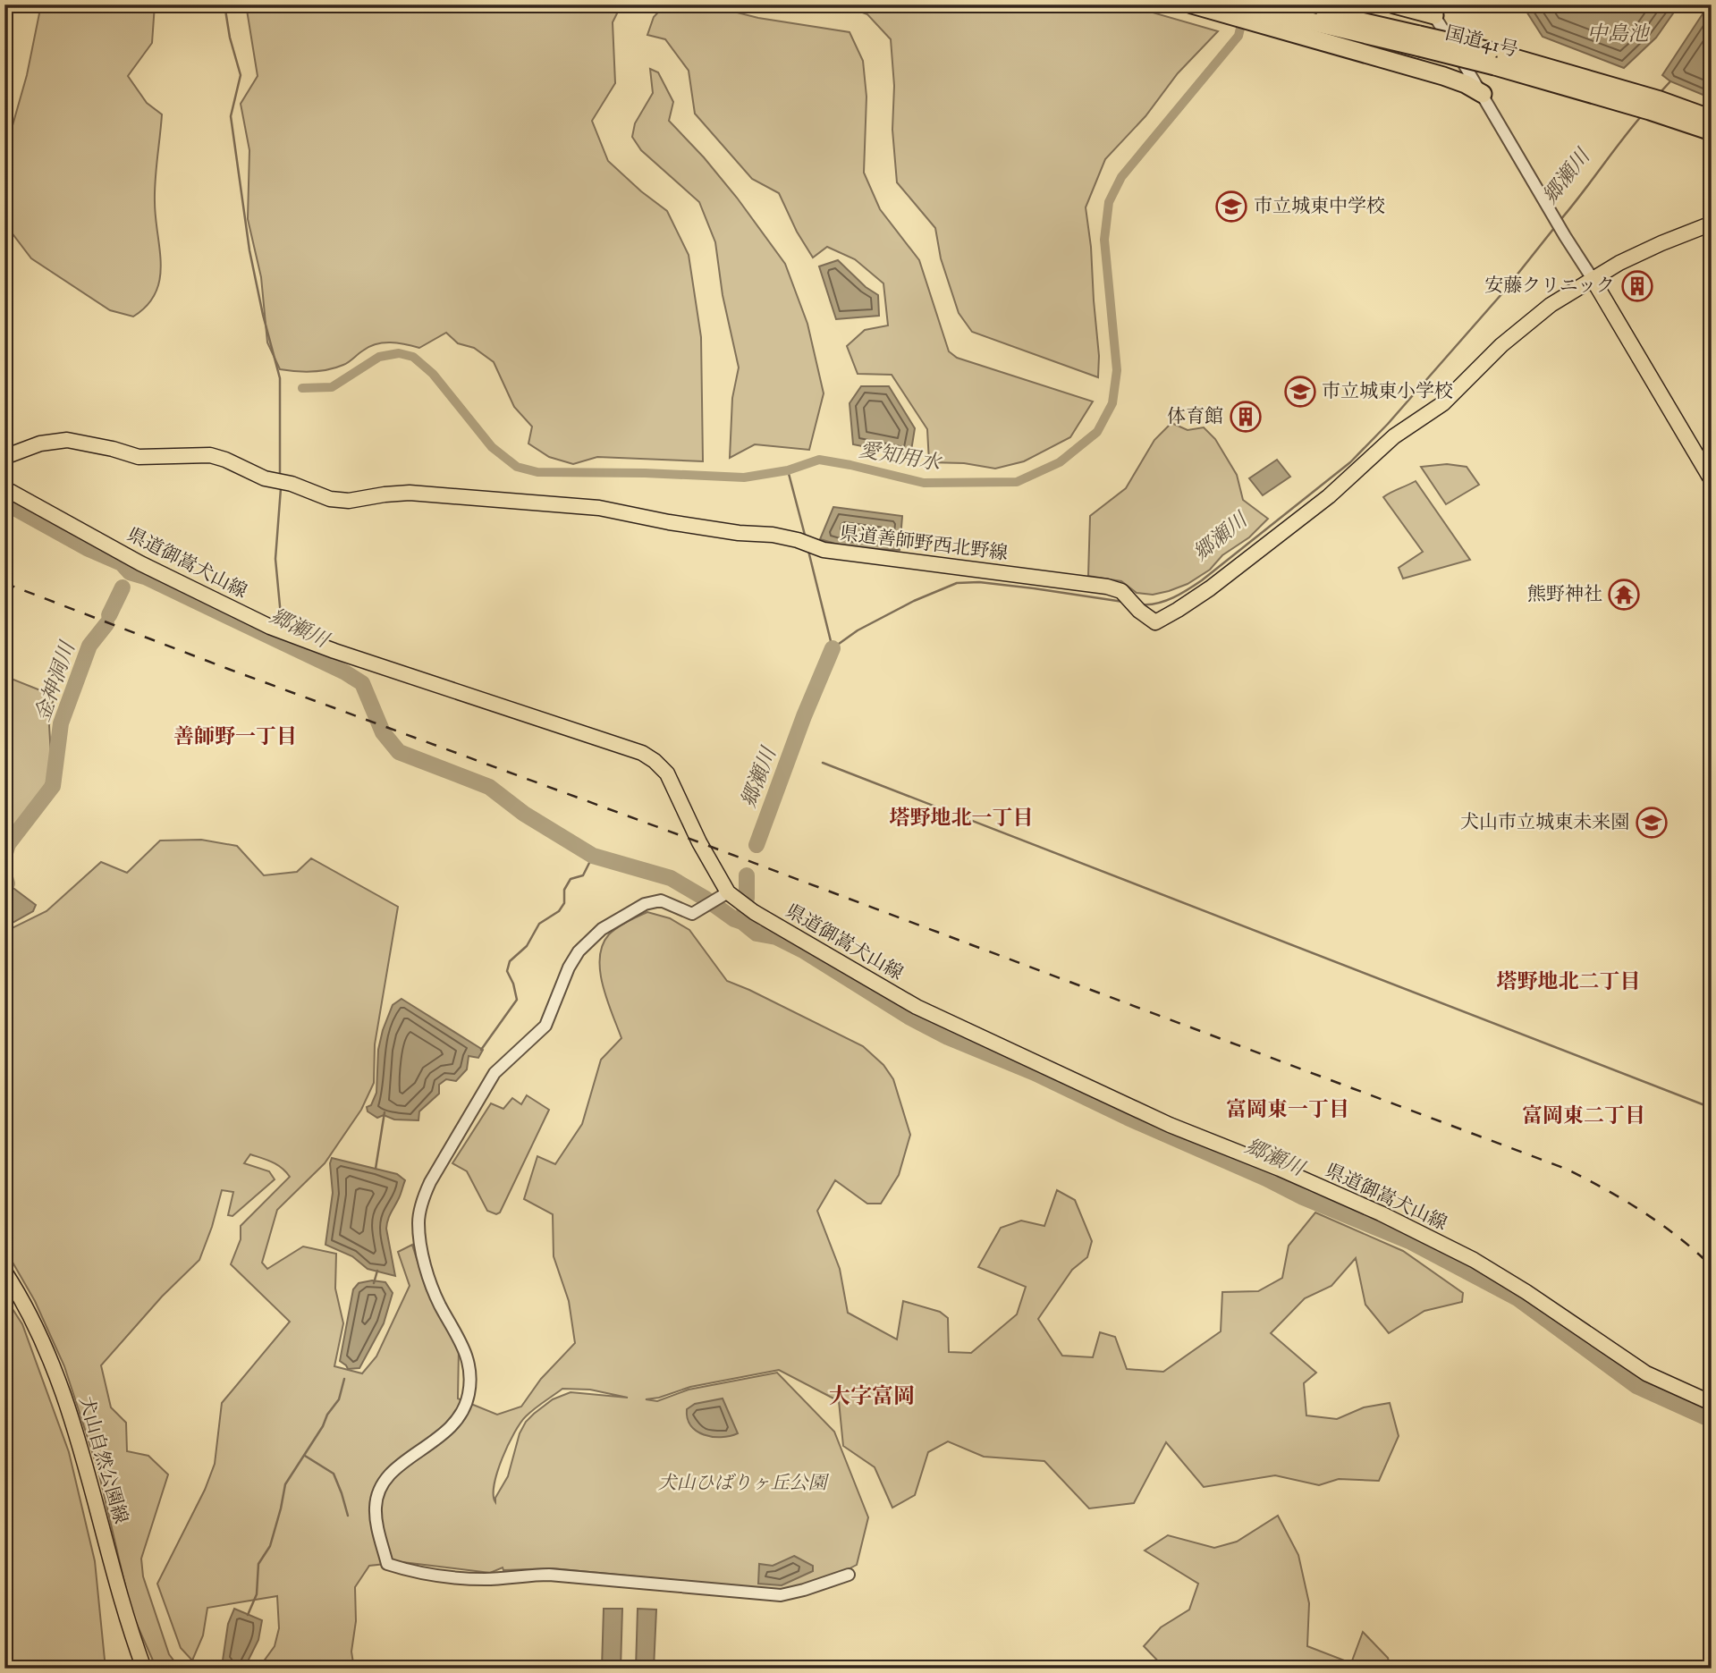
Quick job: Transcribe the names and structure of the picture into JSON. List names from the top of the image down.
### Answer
{
  "streets": {
    "highway": ["国道41号"],
    "main road": ["県道善師野西北野線", "県道御嵩犬山線", "犬山自然公園線"]
  },
  "districts": [
    "善師野一丁目",
    "塔野地北一丁目",
    "塔野地北二丁目",
    "富岡東一丁目",
    "富岡東二丁目",
    "大字富岡"
  ],
  "water": [
    "中島池",
    "郷瀬川",
    "愛知用水",
    "金神洞川"
  ],
  "parks": ["犬山ひばりヶ丘公園"],
  "places": {
    "school or university": ["市立城東中学校", "市立城東小学校", "犬山市立城東未来園"],
    "building": ["安藤クリニック", "体育館"],
    "temple": ["熊野神社"]
  }
}
